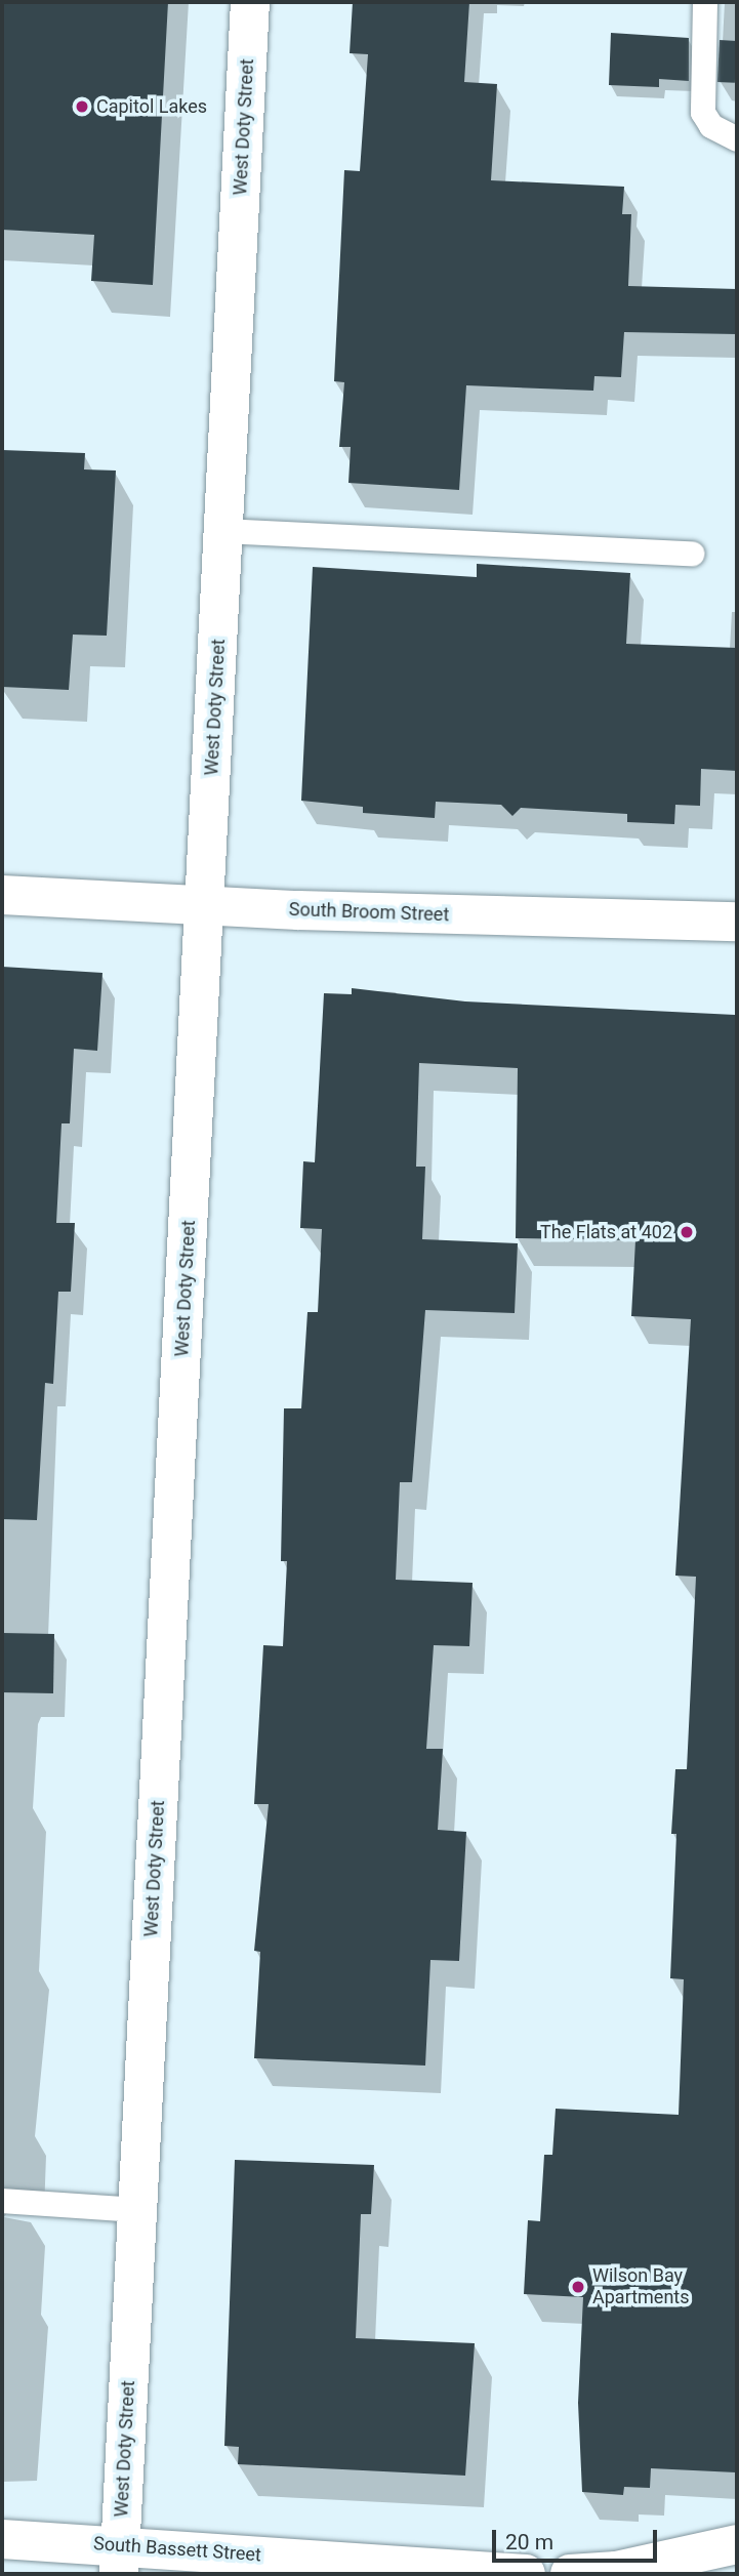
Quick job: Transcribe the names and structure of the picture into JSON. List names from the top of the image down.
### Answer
{
  "streets": {
    "street": ["West Doty Street", "South Broom Street", "South Bassett Street"]
  },
  "crossings": [
    ["West Doty Street", "South Broom Street"],
    ["West Doty Street", "South Bassett Street"]
  ],
  "places": ["Capitol Lakes", "The Flats at 402", "Wilson Bay Apartments"],
  "scale_bar": "20 m"
}
